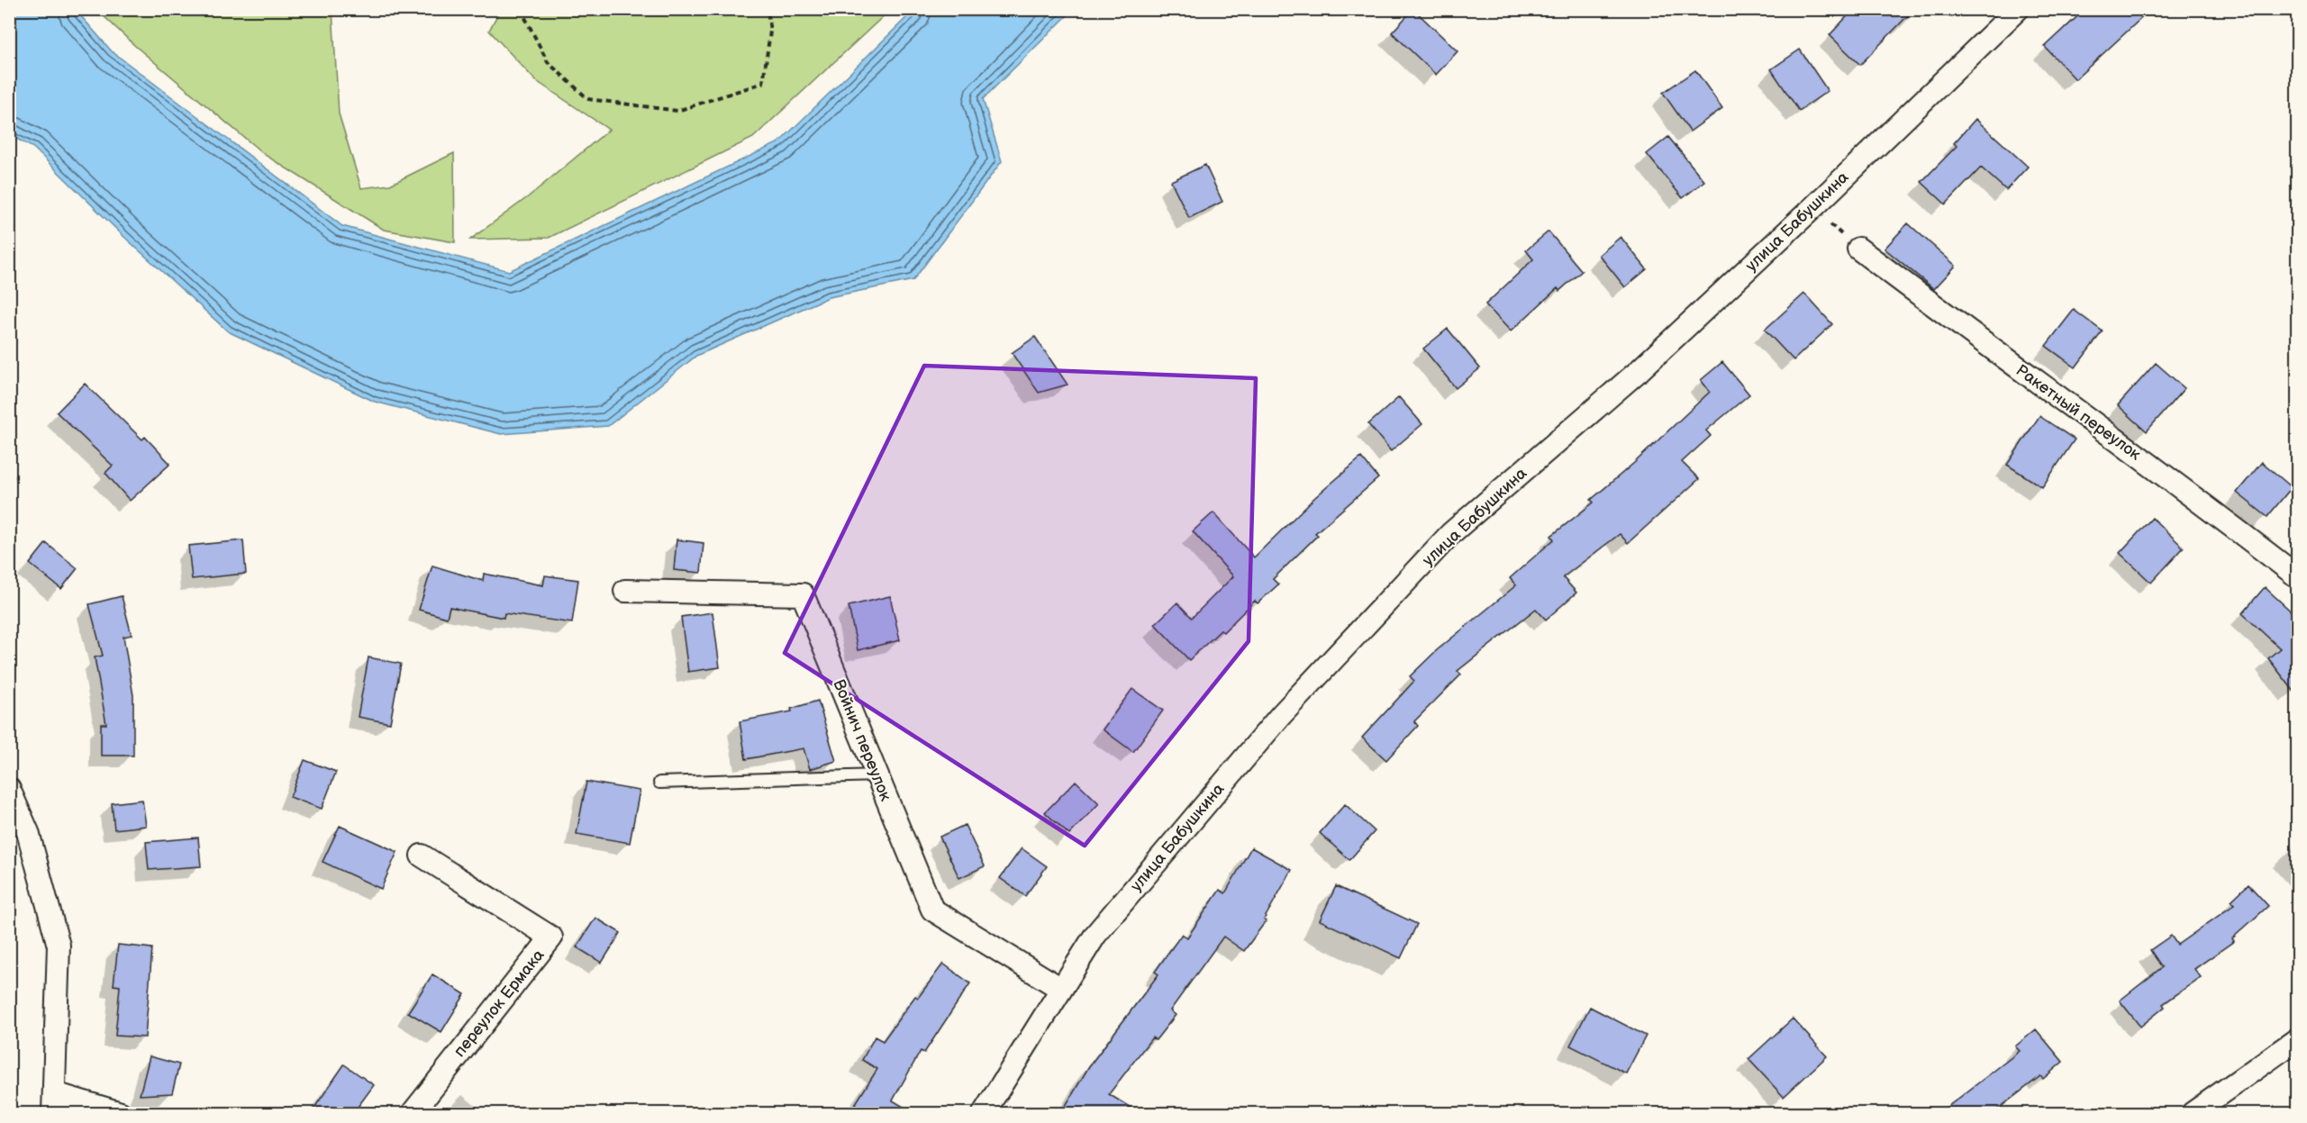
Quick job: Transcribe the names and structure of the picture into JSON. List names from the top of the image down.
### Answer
{
  "streets": {
    "street": [
      "улица Бабушкина",
      "Ракетный переулок",
      "Войнич переулок",
      "переулок Ермака"
    ]
  },
  "crossings": [
    ["улица Бабушкина", "Войнич переулок"]
  ]
}
